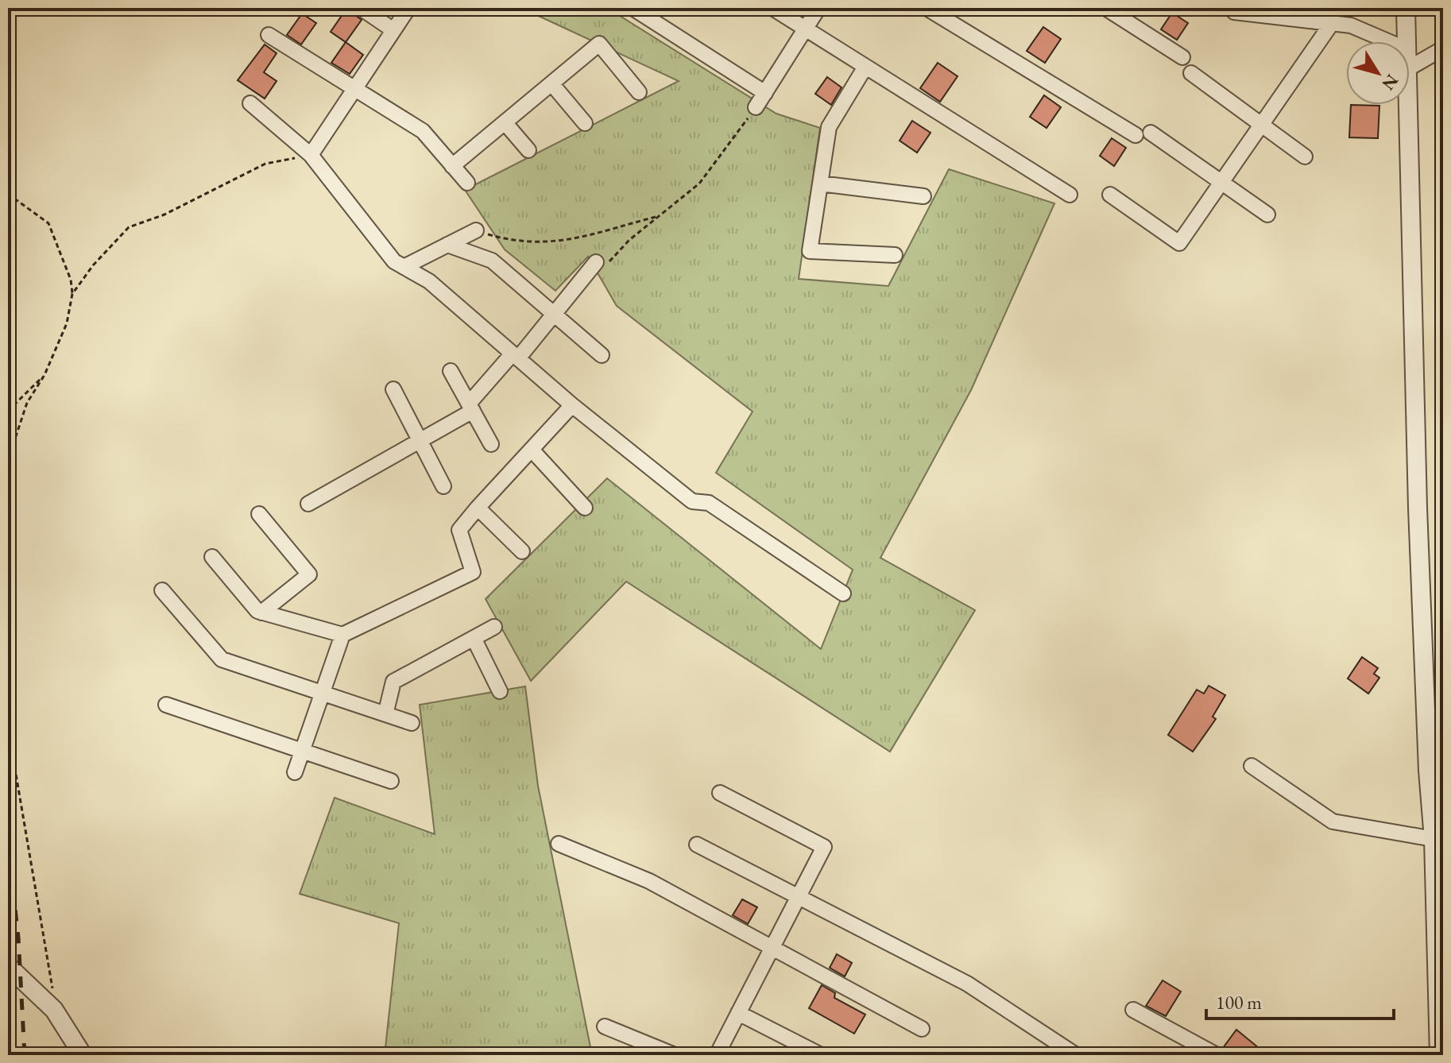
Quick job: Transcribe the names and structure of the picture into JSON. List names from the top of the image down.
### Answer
{
  "scale_bar": "100 m",
  "north": "bottom right"
}
